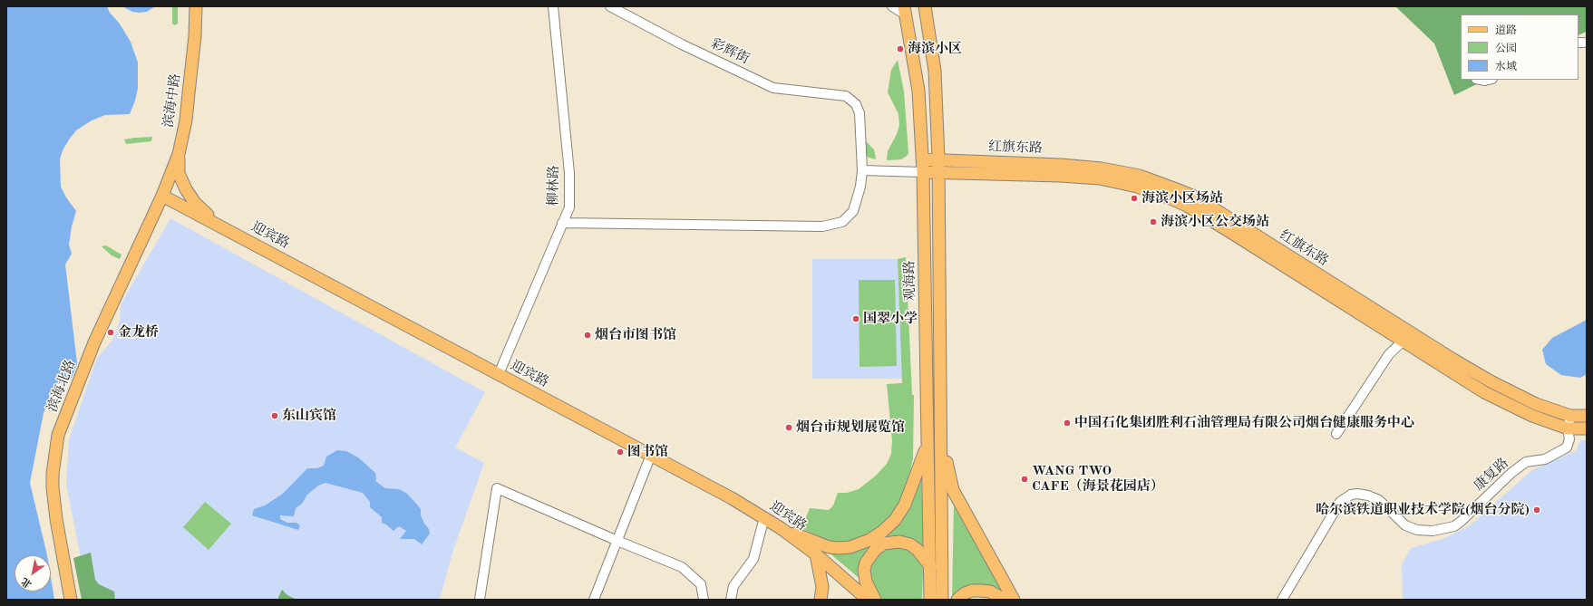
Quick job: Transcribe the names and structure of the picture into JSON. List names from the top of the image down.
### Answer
{
  "streets": {
    "main road": [
      "滨海中路",
      "红旗东路",
      "迎宾路",
      "观海路",
      "滨海北路"
    ],
    "street": ["彩辉街", "柳林路", "康复路"]
  },
  "crossings": [
    ["滨海中路", "迎宾路"],
    ["滨海中路", "滨海北路"],
    ["红旗东路", "观海路"],
    ["红旗东路", "康复路"],
    ["柳林路", "迎宾路"],
    ["迎宾路", "滨海北路"]
  ],
  "places": [
    "海滨小区",
    "海滨小区场站",
    "海滨小区公交场站",
    "国翠小学",
    "金龙桥",
    "烟台市图书馆",
    "东山宾馆",
    "中国石化集团胜利石油管理局有限公司烟台健康服务中心",
    "烟台市规划展览馆",
    "图书馆",
    "WANG TWO CAFE（海景花园店）",
    "哈尔滨铁道职业技术学院(烟台分院)"
  ],
  "legend": ["道路", "公园", "水域"],
  "north": "bottom left"
}
